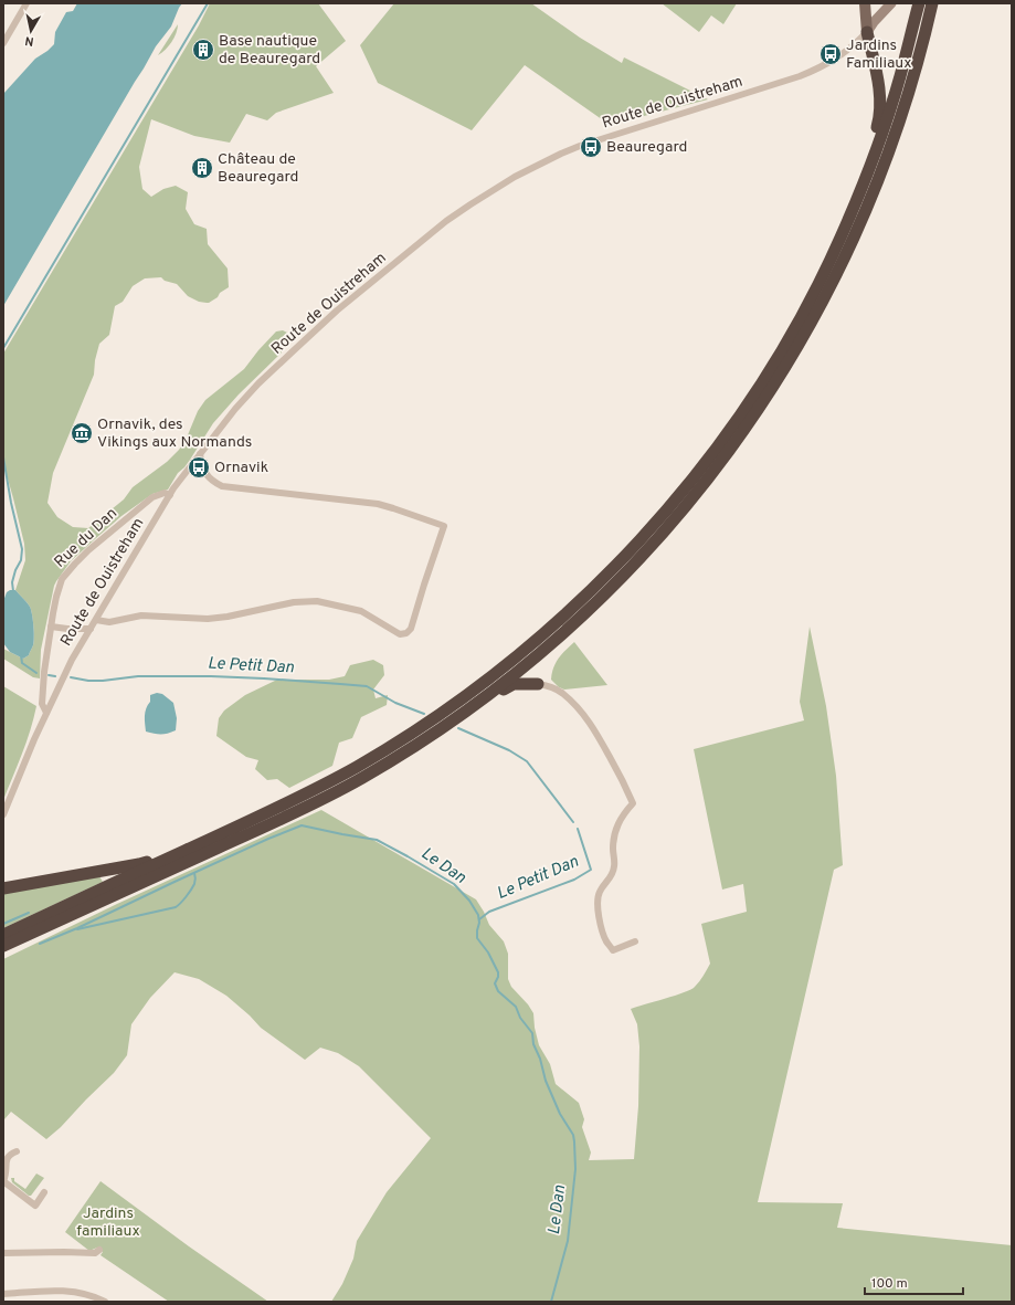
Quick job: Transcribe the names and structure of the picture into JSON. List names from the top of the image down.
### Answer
{
  "streets": {
    "street": ["Route de Ouistreham", "Rue du Dan"]
  },
  "crossings": [
    ["Route de Ouistreham", "Rue du Dan"]
  ],
  "water": ["Le Petit Dan", "Le Dan"],
  "parks": ["Jardins familiaux"],
  "places": {
    "building": ["Base nautique de Beauregard", "Château de Beauregard"],
    "bus stop": ["Jardins Familiaux", "Beauregard", "Ornavik"],
    "museum": ["Ornavik, des Vikings aux Normands"]
  },
  "scale_bar": "100 m",
  "north": "bottom"
}
